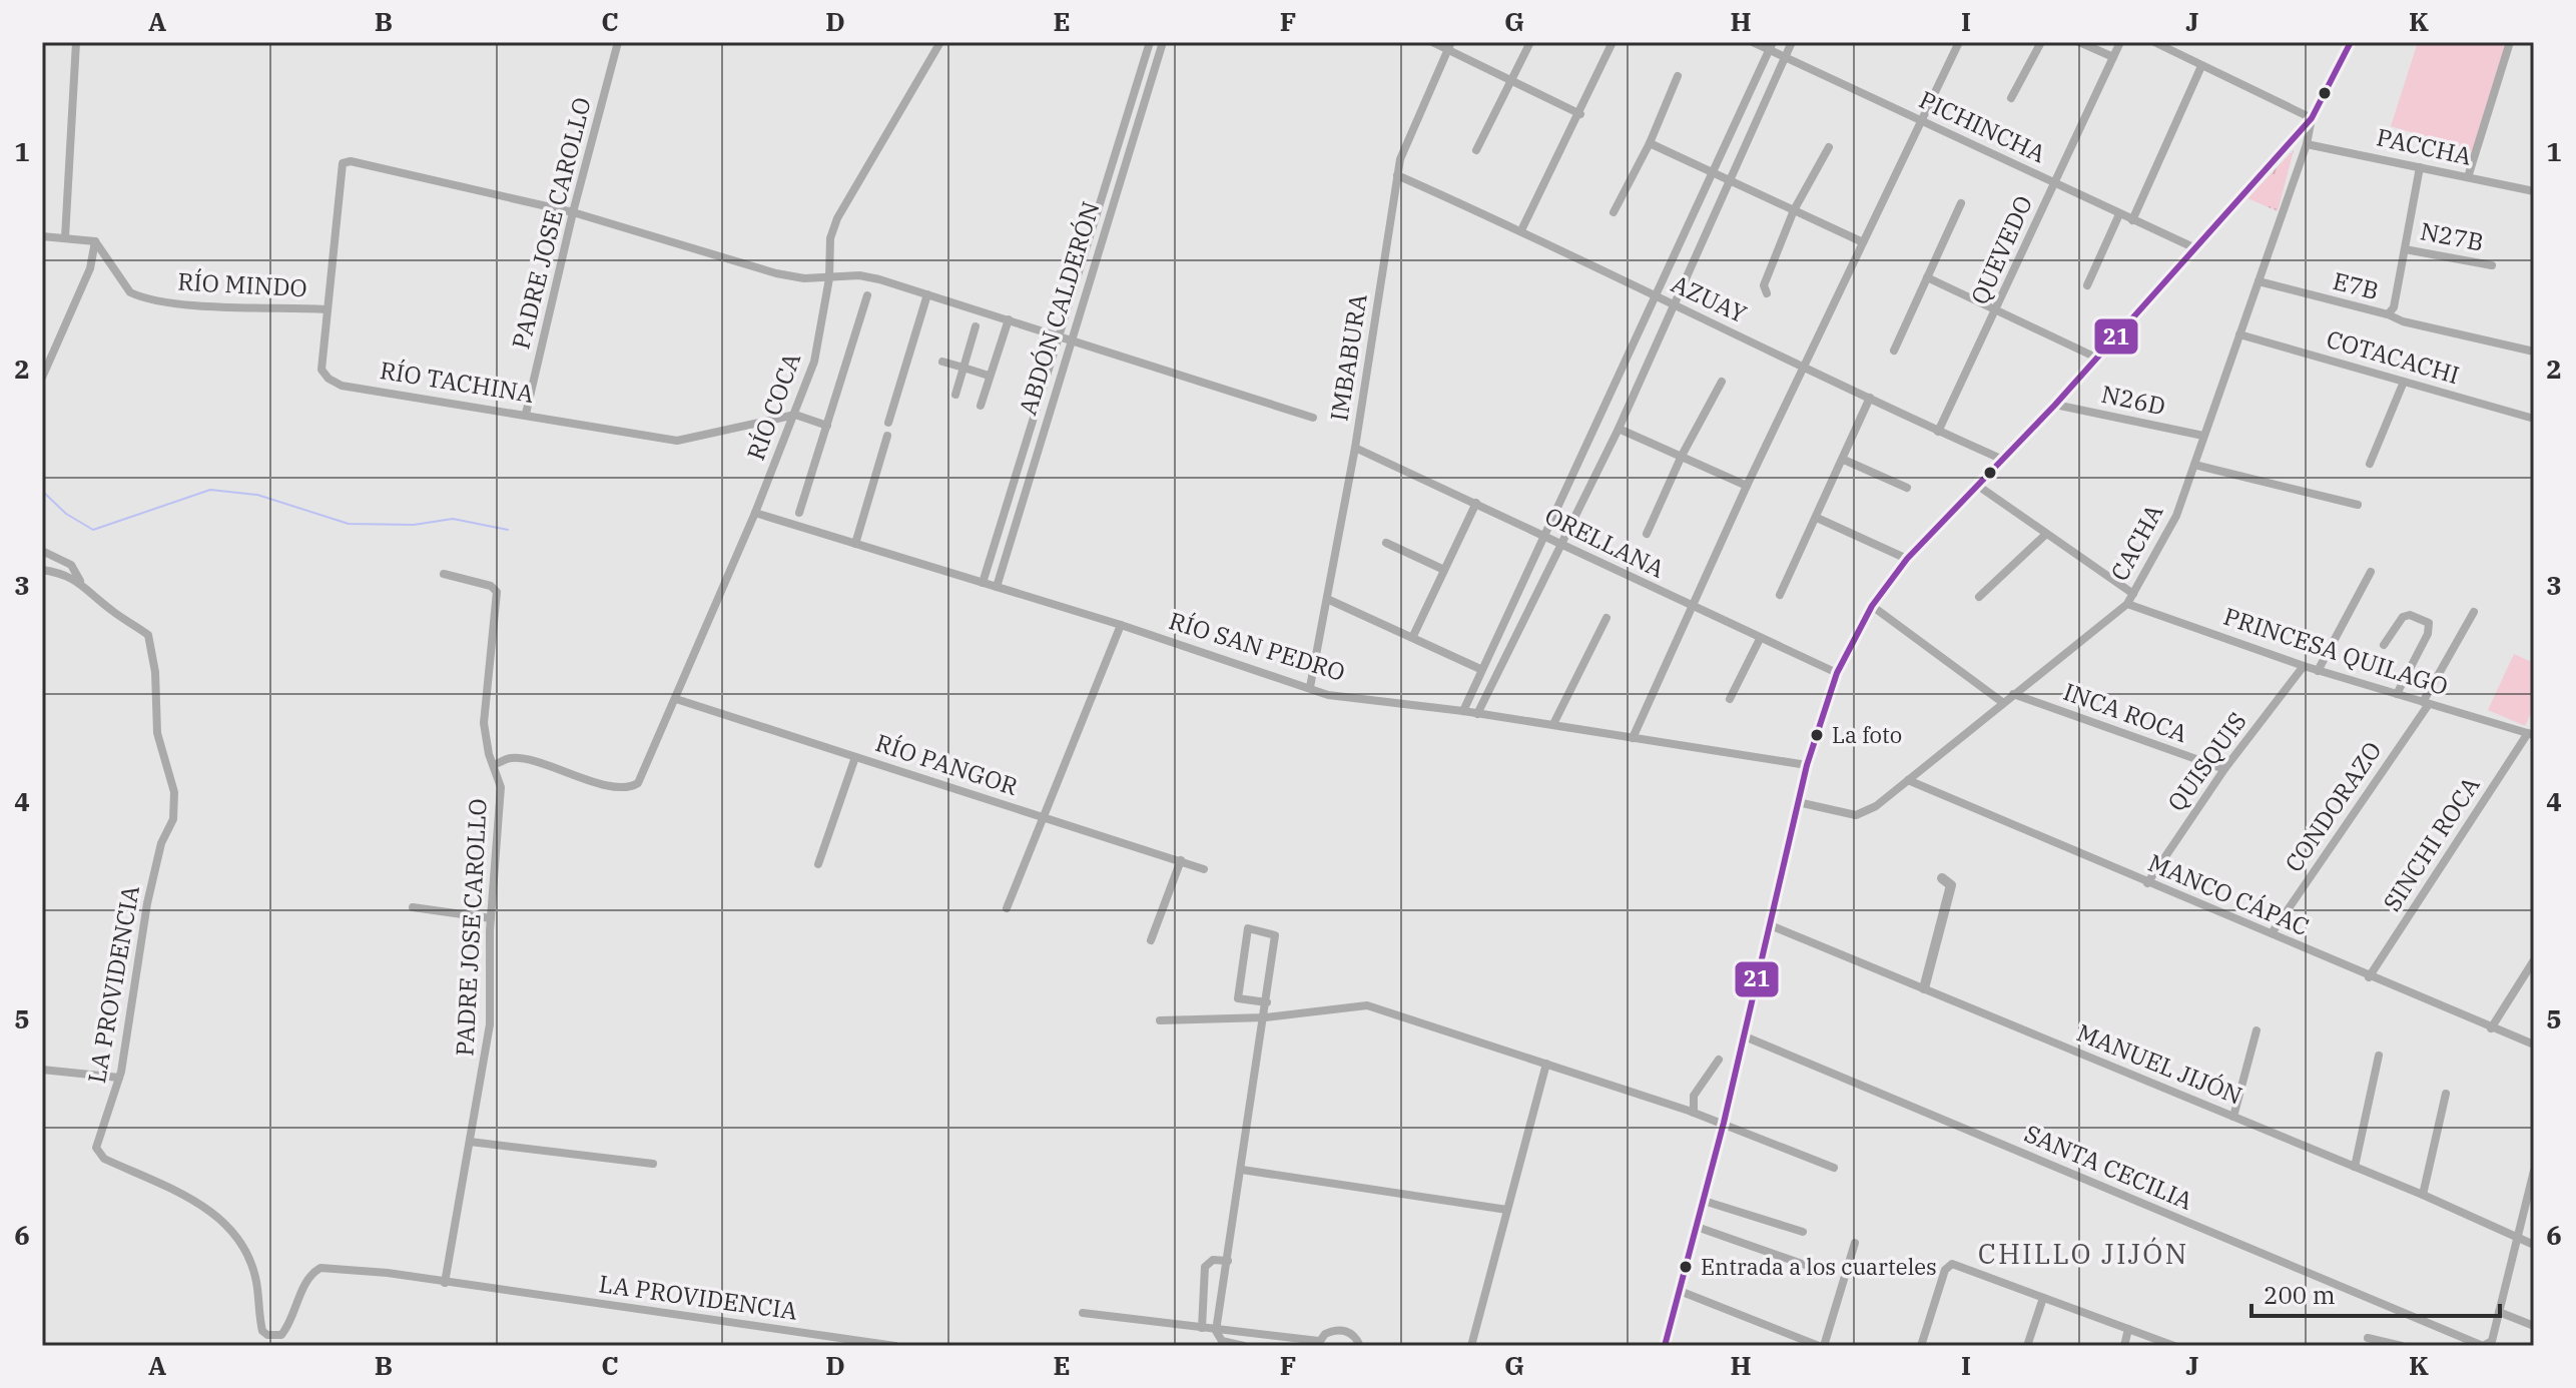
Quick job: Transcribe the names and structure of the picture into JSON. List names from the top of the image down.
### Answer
{
  "streets": {
    "street": [
      "PICHINCHA",
      "PACCHA",
      "PADRE JOSE CAROLLO",
      "N27B",
      "QUEVEDO",
      "RÍO MINDO",
      "E7B",
      "AZUAY",
      "ABDÓN CALDERÓN",
      "IMBABURA",
      "COTACACHI",
      "RÍO TACHINA",
      "N26D",
      "RÍO COCA",
      "ORELLANA",
      "CACHA",
      "RÍO SAN PEDRO",
      "PRINCESA QUILAGO",
      "INCA ROCA",
      "QUISQUIS",
      "RÍO PANGOR",
      "CONDORAZO",
      "SINCHI ROCA",
      "MANCO CÁPAC",
      "LA PROVIDENCIA",
      "MANUEL JIJÓN",
      "SANTA CECILIA"
    ]
  },
  "crossings": [
    ["PICHINCHA", "QUEVEDO"],
    ["PACCHA", "E7B"],
    ["PACCHA", "CACHA"],
    ["PADRE JOSE CAROLLO", "RÍO TACHINA"],
    ["PADRE JOSE CAROLLO", "RÍO COCA"],
    ["PADRE JOSE CAROLLO", "LA PROVIDENCIA"],
    ["N27B", "E7B"],
    ["QUEVEDO", "AZUAY"],
    ["RÍO MINDO", "RÍO TACHINA"],
    ["E7B", "CACHA"],
    ["AZUAY", "IMBABURA"],
    ["ABDÓN CALDERÓN", "RÍO SAN PEDRO"],
    ["IMBABURA", "ORELLANA"],
    ["IMBABURA", "RÍO SAN PEDRO"],
    ["COTACACHI", "CACHA"],
    ["RÍO TACHINA", "RÍO COCA"],
    ["N26D", "CACHA"],
    ["RÍO COCA", "RÍO SAN PEDRO"],
    ["RÍO COCA", "RÍO PANGOR"],
    ["CACHA", "PRINCESA QUILAGO"],
    ["CACHA", "INCA ROCA"],
    ["CACHA", "MANCO CÁPAC"],
    ["PRINCESA QUILAGO", "QUISQUIS"],
    ["PRINCESA QUILAGO", "CONDORAZO"],
    ["PRINCESA QUILAGO", "SINCHI ROCA"],
    ["INCA ROCA", "QUISQUIS"],
    ["QUISQUIS", "MANCO CÁPAC"],
    ["CONDORAZO", "MANCO CÁPAC"],
    ["SINCHI ROCA", "MANCO CÁPAC"]
  ],
  "districts": ["CHILLO JIJÓN"],
  "places": ["La foto", "Entrada a los cuarteles"],
  "lines": ["transit line 21"],
  "scale_bar": "200 m",
  "grid": {
    "columns": [
      "A",
      "B",
      "C",
      "D",
      "E",
      "F",
      "G",
      "H",
      "I",
      "J",
      "K"
    ],
    "rows": [
      "1",
      "2",
      "3",
      "4",
      "5",
      "6"
    ]
  }
}
